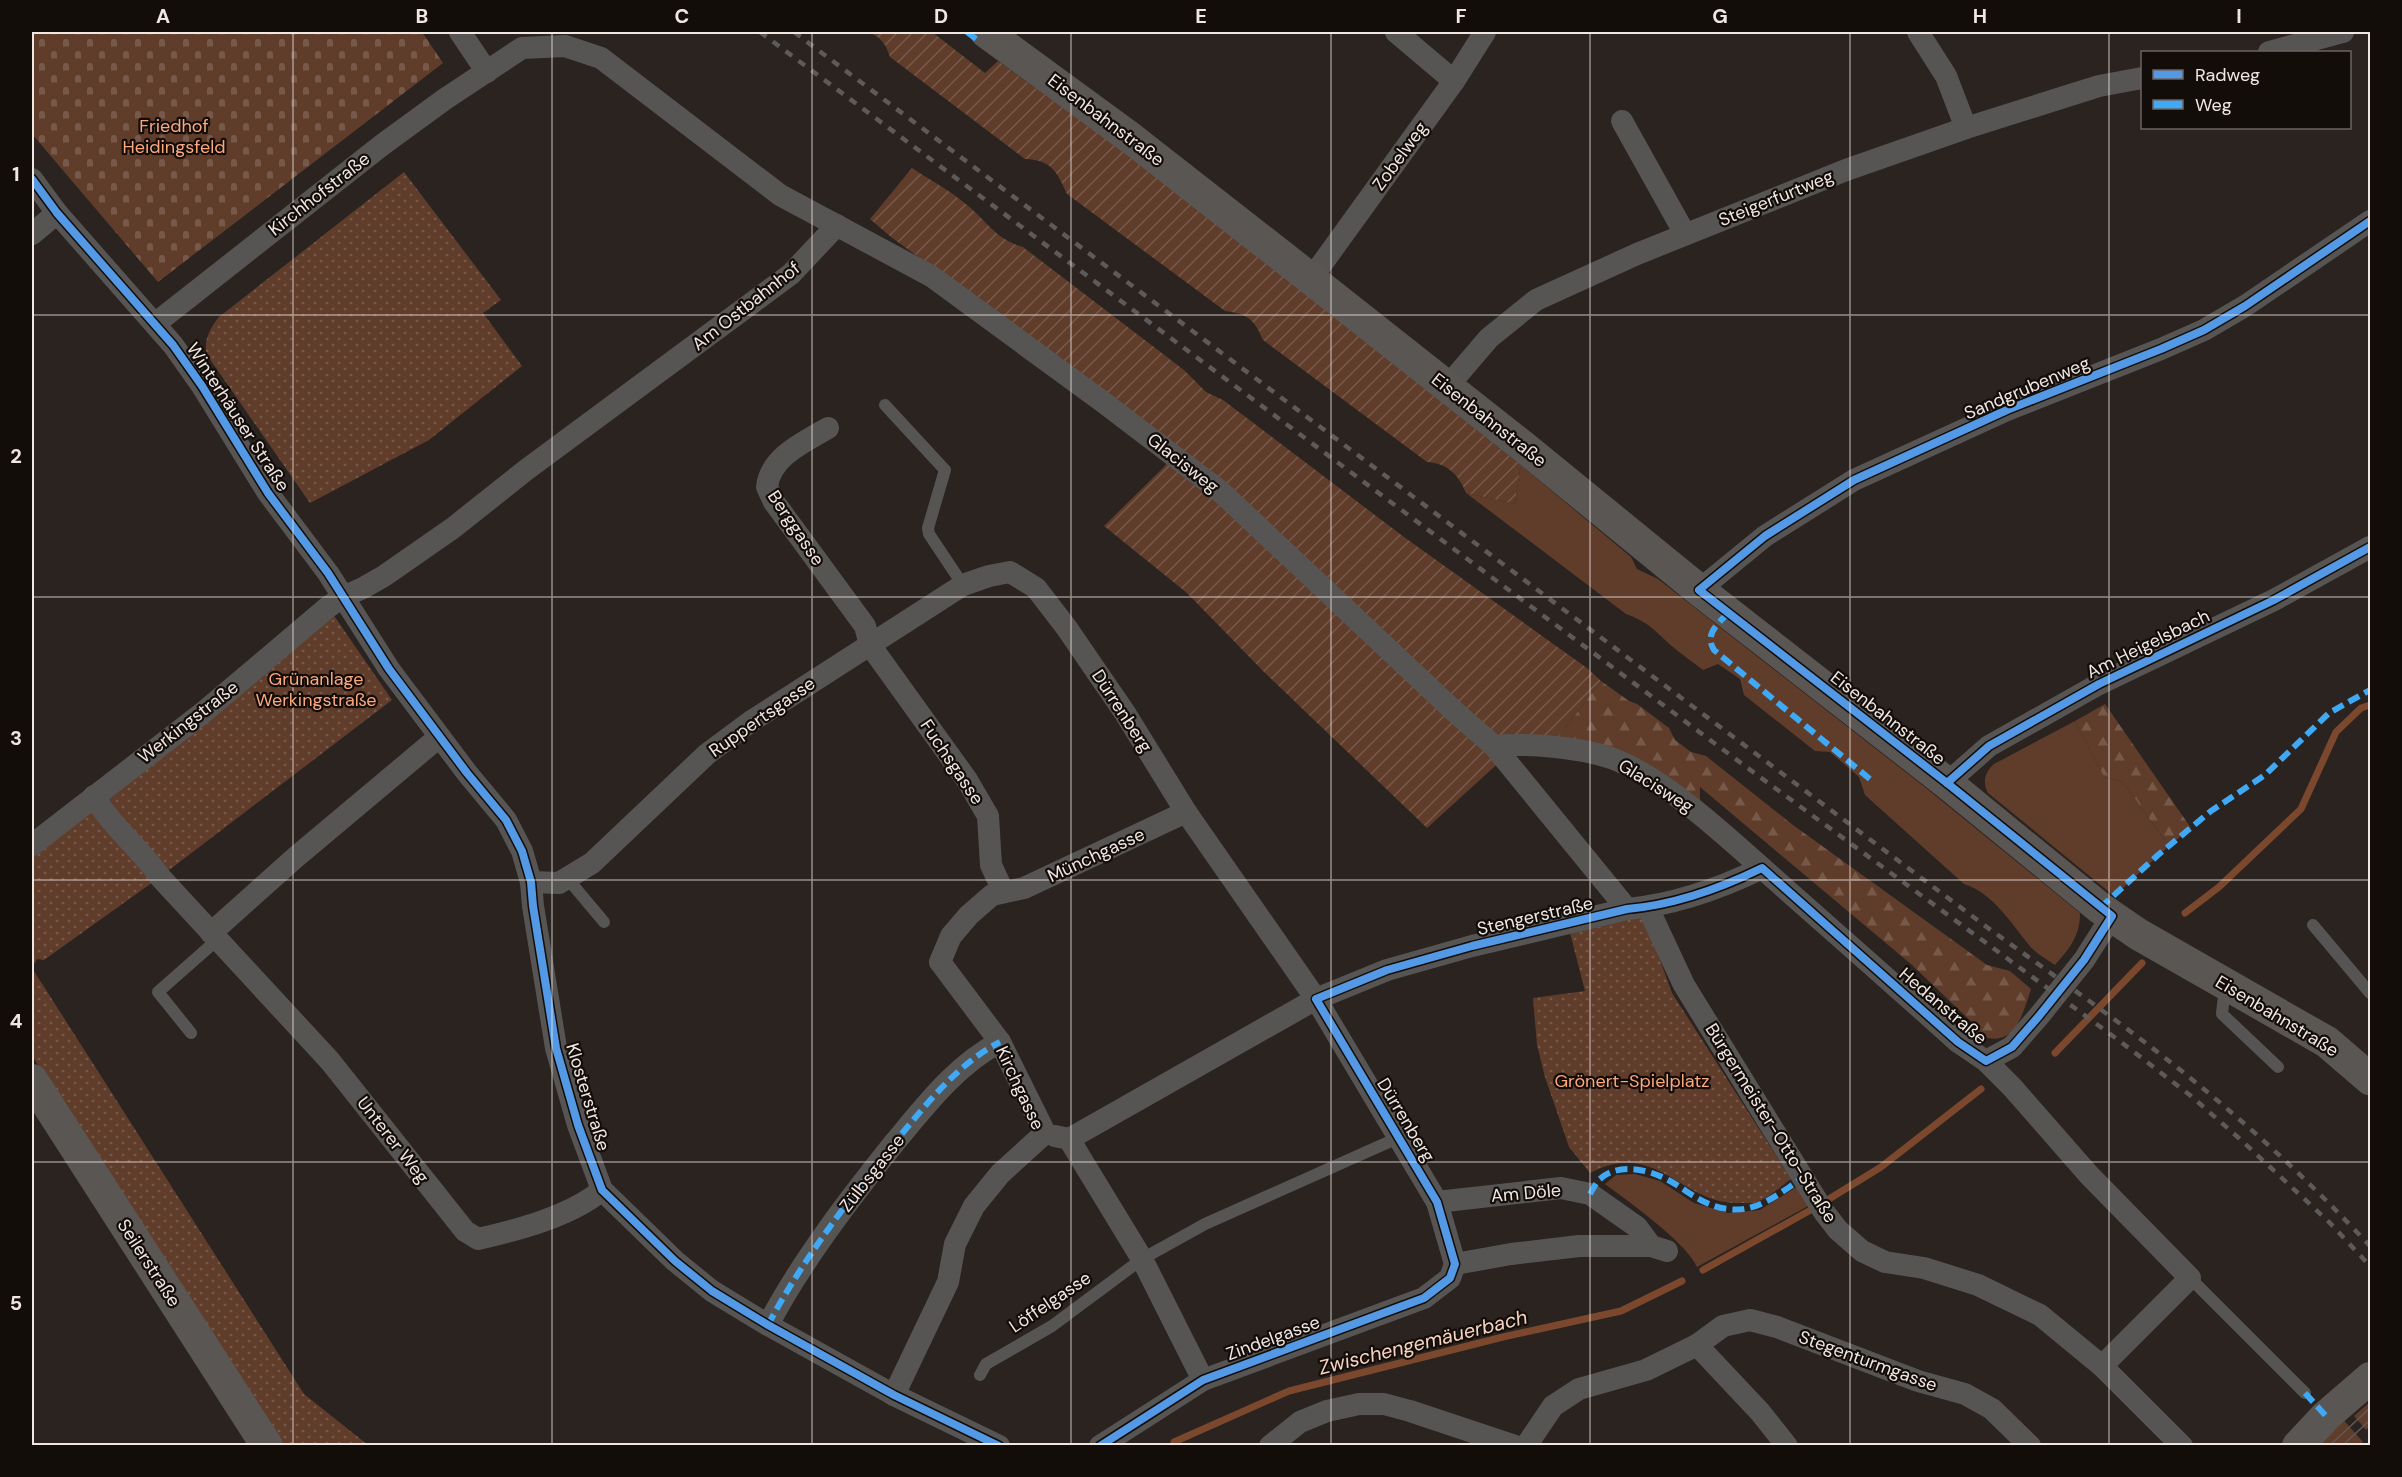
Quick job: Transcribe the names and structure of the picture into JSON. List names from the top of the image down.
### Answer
{
  "streets": {
    "street": [
      "Eisenbahnstraße",
      "Zobelweg",
      "Kirchhofstraße",
      "Steigerfurtweg",
      "Am Ostbahnhof",
      "Sandgrubenweg",
      "Winterhäuser Straße",
      "Glacisweg",
      "Berggasse",
      "Am Heigelsbach",
      "Dürrenberg",
      "Ruppertsgasse",
      "Werkingstraße",
      "Fuchsgasse",
      "Münchgasse",
      "Stengerstraße",
      "Hedanstraße",
      "Kirchgasse",
      "Klosterstraße",
      "Bürgermeister-Otto-Straße",
      "Unterer Weg",
      "Zülbsgasse",
      "Am Döle",
      "Seilerstraße",
      "Zindelgasse",
      "Stegenturmgasse"
    ],
    "lane": ["Löffelgasse"]
  },
  "crossings": [
    ["Eisenbahnstraße", "Zobelweg"],
    ["Eisenbahnstraße", "Steigerfurtweg"],
    ["Eisenbahnstraße", "Sandgrubenweg"],
    ["Eisenbahnstraße", "Am Heigelsbach"],
    ["Eisenbahnstraße", "Hedanstraße"],
    ["Kirchhofstraße", "Winterhäuser Straße"],
    ["Am Ostbahnhof", "Winterhäuser Straße"],
    ["Am Ostbahnhof", "Glacisweg"],
    ["Am Ostbahnhof", "Werkingstraße"],
    ["Am Ostbahnhof", "Klosterstraße"],
    ["Winterhäuser Straße", "Werkingstraße"],
    ["Winterhäuser Straße", "Klosterstraße"],
    ["Glacisweg", "Stengerstraße"],
    ["Glacisweg", "Hedanstraße"],
    ["Glacisweg", "Bürgermeister-Otto-Straße"],
    ["Berggasse", "Ruppertsgasse"],
    ["Berggasse", "Fuchsgasse"],
    ["Dürrenberg", "Ruppertsgasse"],
    ["Dürrenberg", "Münchgasse"],
    ["Dürrenberg", "Stengerstraße"],
    ["Dürrenberg", "Am Döle"],
    ["Dürrenberg", "Löffelgasse"],
    ["Dürrenberg", "Zindelgasse"],
    ["Ruppertsgasse", "Fuchsgasse"],
    ["Ruppertsgasse", "Klosterstraße"],
    ["Werkingstraße", "Klosterstraße"],
    ["Werkingstraße", "Unterer Weg"],
    ["Fuchsgasse", "Münchgasse"],
    ["Fuchsgasse", "Kirchgasse"],
    ["Münchgasse", "Kirchgasse"],
    ["Stengerstraße", "Hedanstraße"],
    ["Stengerstraße", "Bürgermeister-Otto-Straße"],
    ["Kirchgasse", "Klosterstraße"],
    ["Kirchgasse", "Zülbsgasse"],
    ["Klosterstraße", "Unterer Weg"],
    ["Klosterstraße", "Zülbsgasse"],
    ["Am Döle", "Zindelgasse"]
  ],
  "water": ["Zwischengemäuerbach"],
  "parks": ["Friedhof Heidingsfeld", "Grünanlage Werkingstraße", "Grönert-Spielplatz"],
  "legend": ["Radweg", "Weg"],
  "grid": {
    "columns": [
      "A",
      "B",
      "C",
      "D",
      "E",
      "F",
      "G",
      "H",
      "I"
    ],
    "rows": [
      "1",
      "2",
      "3",
      "4",
      "5"
    ]
  }
}
